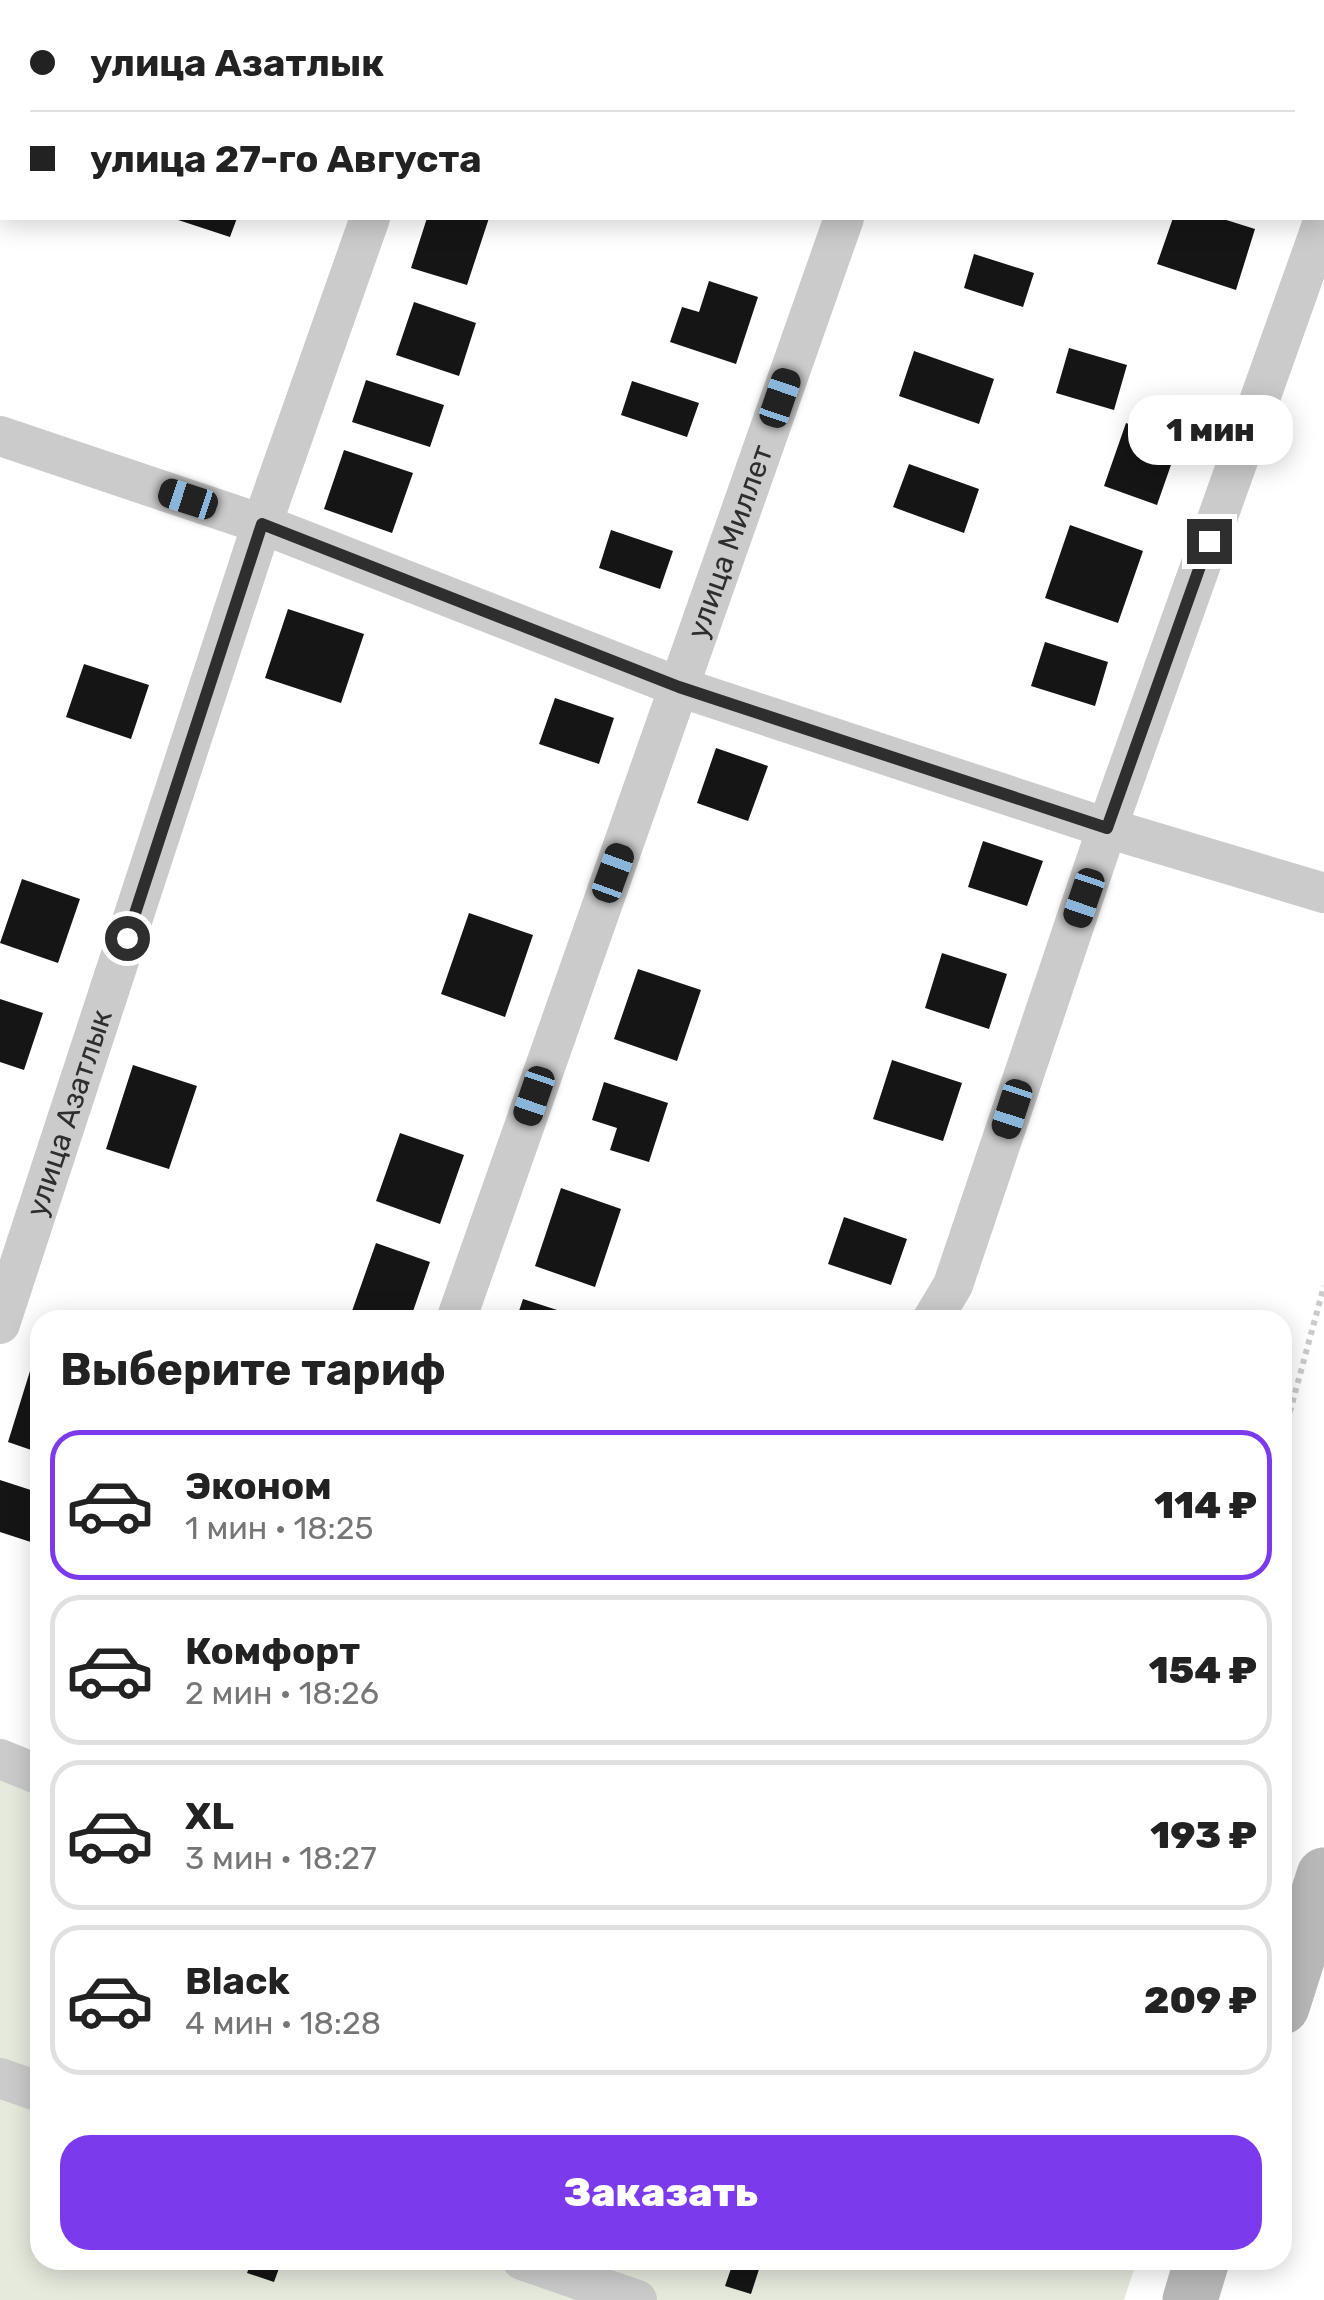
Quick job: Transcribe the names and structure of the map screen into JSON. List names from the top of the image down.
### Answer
{
  "streets": {
    "street": ["улица Миллет", "улица Азатлык"]
  },
  "page": {
    "banner": ["улица Азатлык", "улица 27-го Августа"],
    "bubble": "1 мин",
    "heading": "Выберите тариф",
    "list": [
      {
        "name": "Эконом",
        "note": "1 мин · 18:25",
        "value": "114 ₽"
      },
      {
        "name": "Комфорт",
        "note": "2 мин · 18:26",
        "value": "154 ₽"
      },
      {
        "name": "XL",
        "note": "3 мин · 18:27",
        "value": "193 ₽"
      },
      {
        "name": "Black",
        "note": "4 мин · 18:28",
        "value": "209 ₽"
      }
    ],
    "buttons": "Заказать"
  }
}
